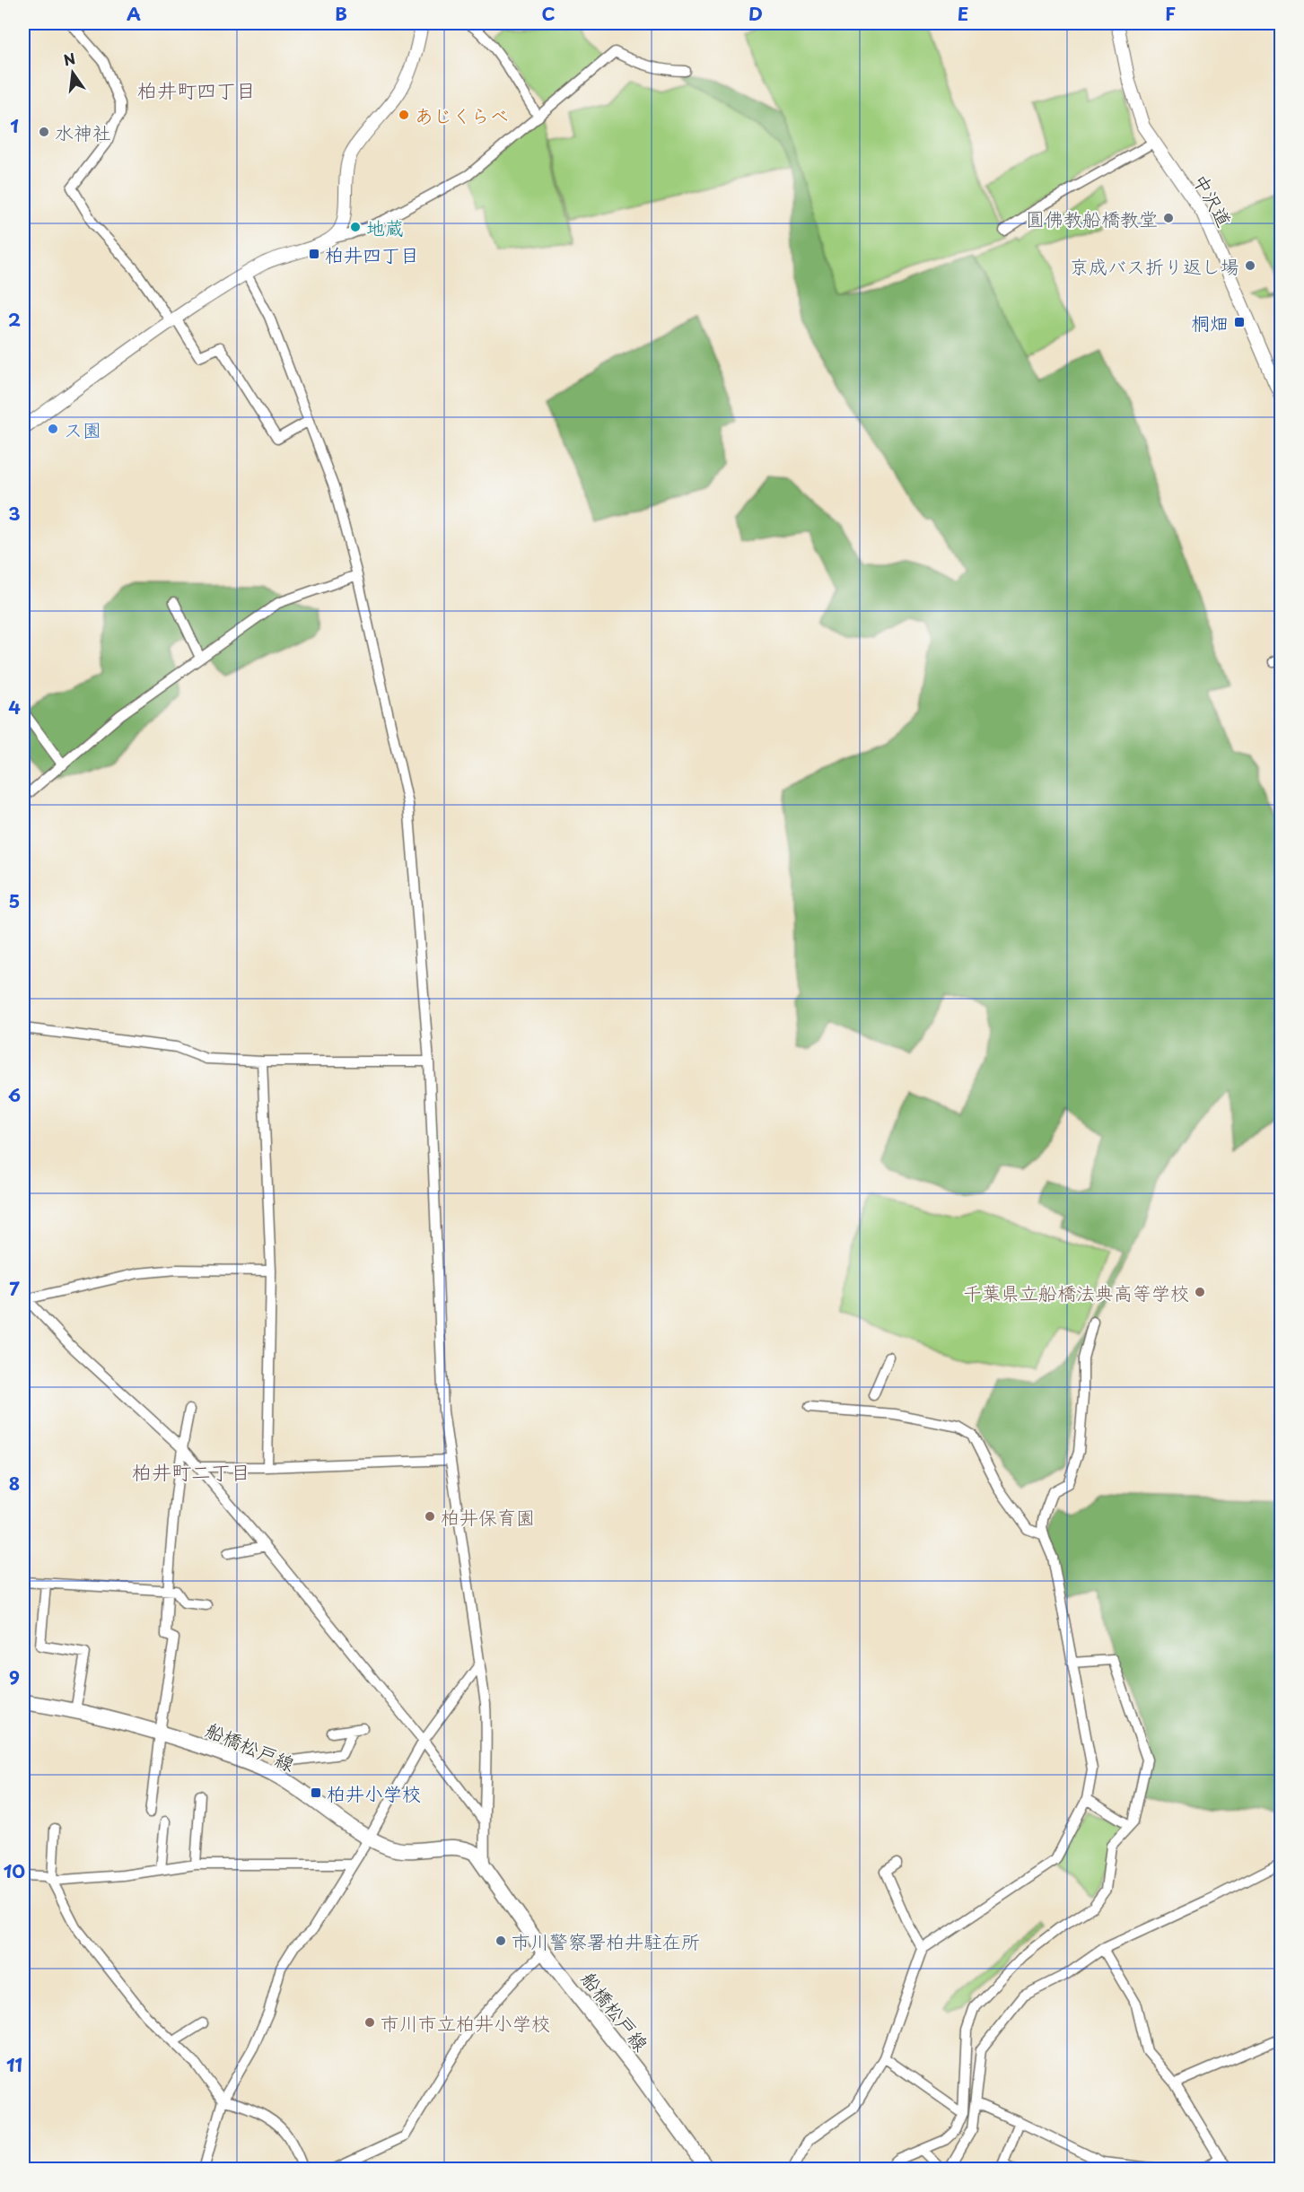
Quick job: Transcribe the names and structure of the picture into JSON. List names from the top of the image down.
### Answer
{
  "streets": {
    "main road": ["船橋松戸線"],
    "street": ["中沢道"]
  },
  "districts": ["柏井町四丁目", "柏井町二丁目"],
  "places": {
    "other": [
      "あじくらべ",
      "水神社",
      "圓佛教船橋教堂",
      "地蔵",
      "京成バス折り返し場",
      "ス園",
      "千葉県立船橋法典高等学校",
      "柏井保育園",
      "市川警察署柏井駐在所",
      "市川市立柏井小学校"
    ],
    "transit": ["柏井四丁目", "桐畑", "柏井小学校"]
  },
  "north": "top",
  "grid": {
    "columns": [
      "A",
      "B",
      "C",
      "D",
      "E",
      "F"
    ],
    "rows": [
      "1",
      "2",
      "3",
      "4",
      "5",
      "6",
      "7",
      "8",
      "9",
      "10",
      "11"
    ]
  }
}
